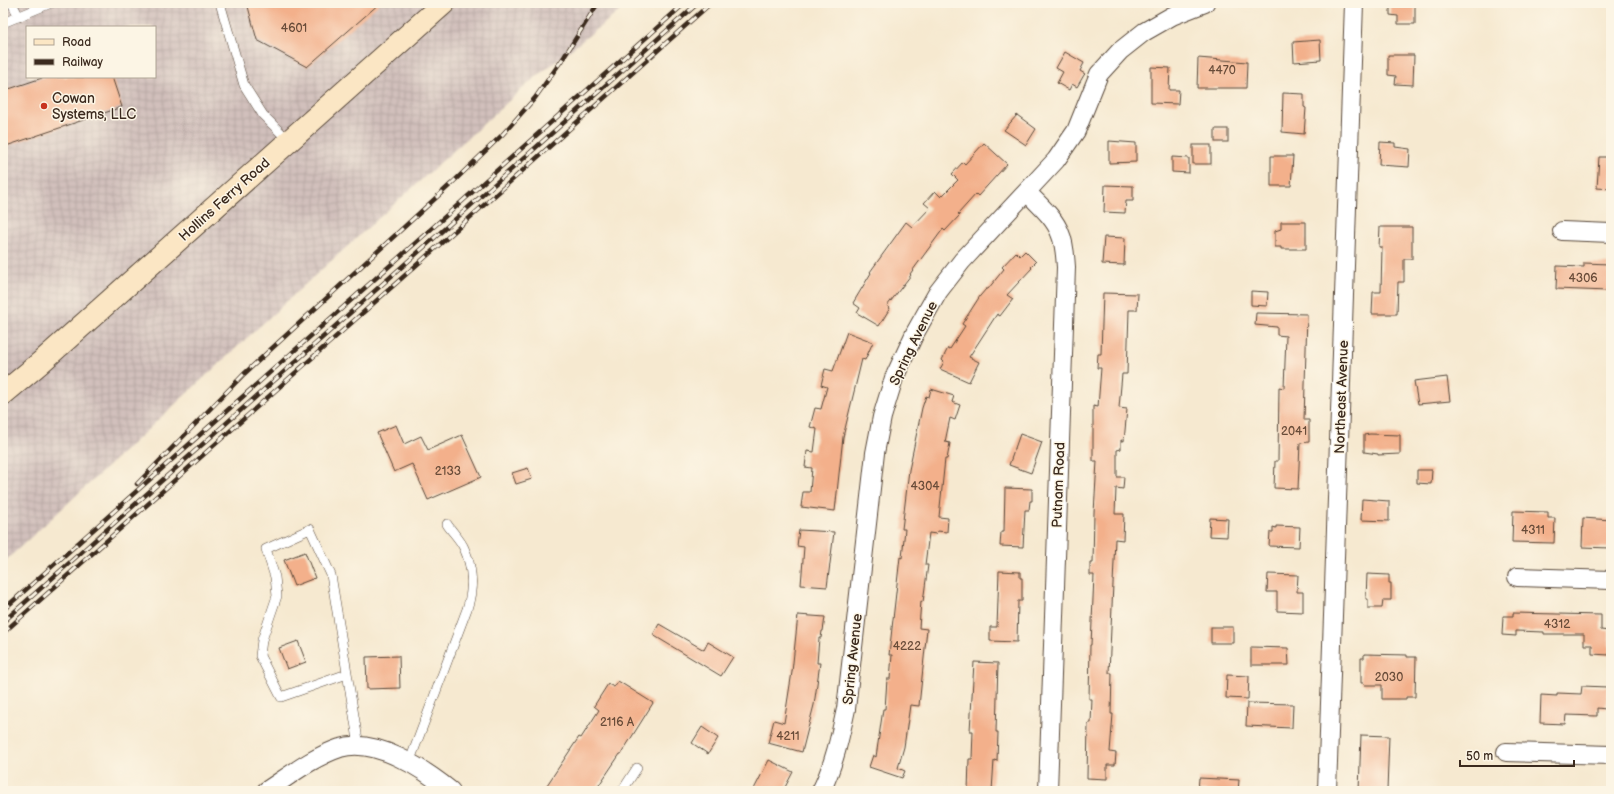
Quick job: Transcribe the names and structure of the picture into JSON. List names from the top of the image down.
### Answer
{
  "streets": {
    "street": [
      "Hollins Ferry Road",
      "Spring Avenue",
      "Northeast Avenue",
      "Putnam Road"
    ]
  },
  "crossings": [
    ["Spring Avenue", "Putnam Road"]
  ],
  "places": ["Cowan Systems, LLC"],
  "house_numbers": [
    "4601",
    "4470",
    "4306",
    "2041",
    "2133",
    "4304",
    "4311",
    "4312",
    "4222",
    "2030",
    "2116 A",
    "4211"
  ],
  "legend": ["Road", "Railway"],
  "scale_bar": "50 m"
}
